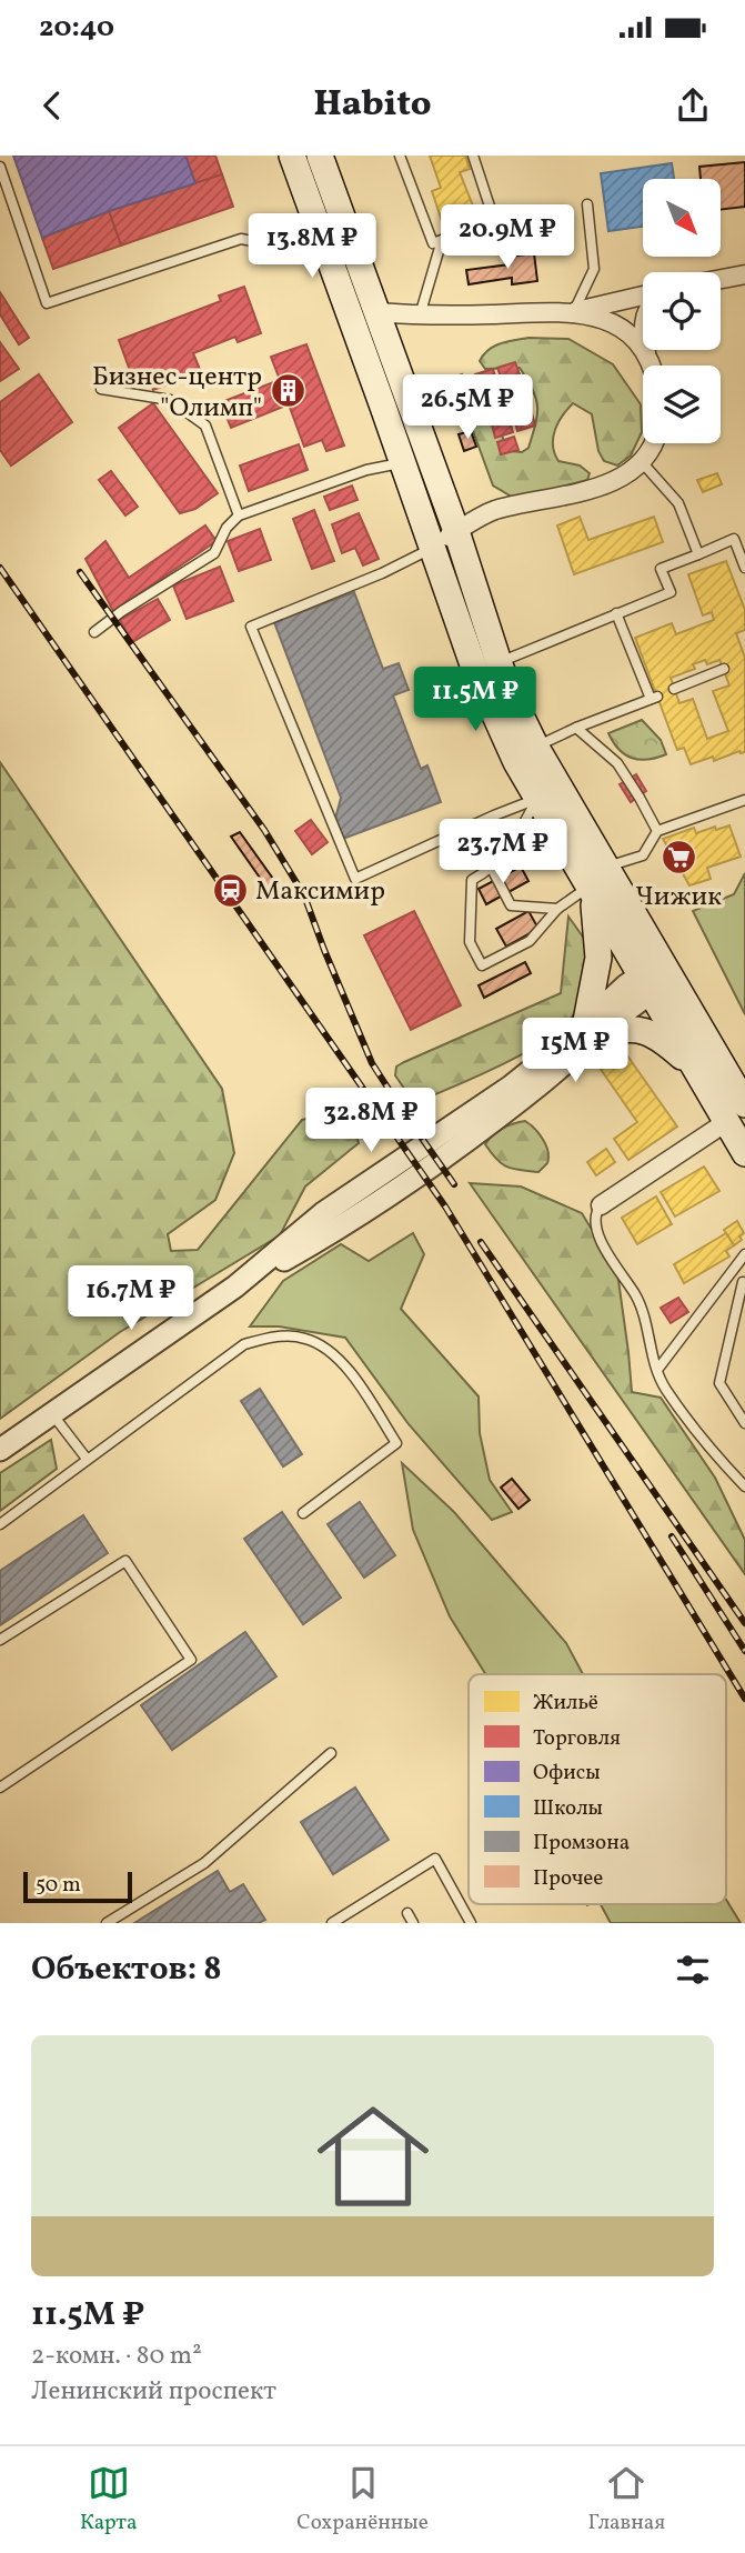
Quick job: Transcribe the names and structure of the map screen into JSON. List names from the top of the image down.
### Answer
{
  "places": {
    "building": ["Бизнес-центр \"Олимп\""],
    "supermarket": ["Чижик"],
    "station": ["Максимир"]
  },
  "legend": [
    "Жильё",
    "Торговля",
    "Офисы",
    "Школы",
    "Промзона",
    "Прочее"
  ],
  "scale_bar": "50 m",
  "north": "bottom right",
  "page": {
    "status": "20:40",
    "header": "Habito",
    "price": [
      "20.9M ₽",
      "13.8M ₽",
      "26.5M ₽",
      "11.5M ₽",
      "23.7M ₽",
      "15M ₽",
      "32.8M ₽",
      "16.7M ₽"
    ],
    "scale": "50 m",
    "heading": "Объектов: 8",
    "list": [
      {
        "name": "11.5M ₽",
        "note": "2-комн. · 80 m² · Ленинский проспект"
      }
    ],
    "tabs": ["Карта", "Сохранённые", "Главная"]
  }
}
